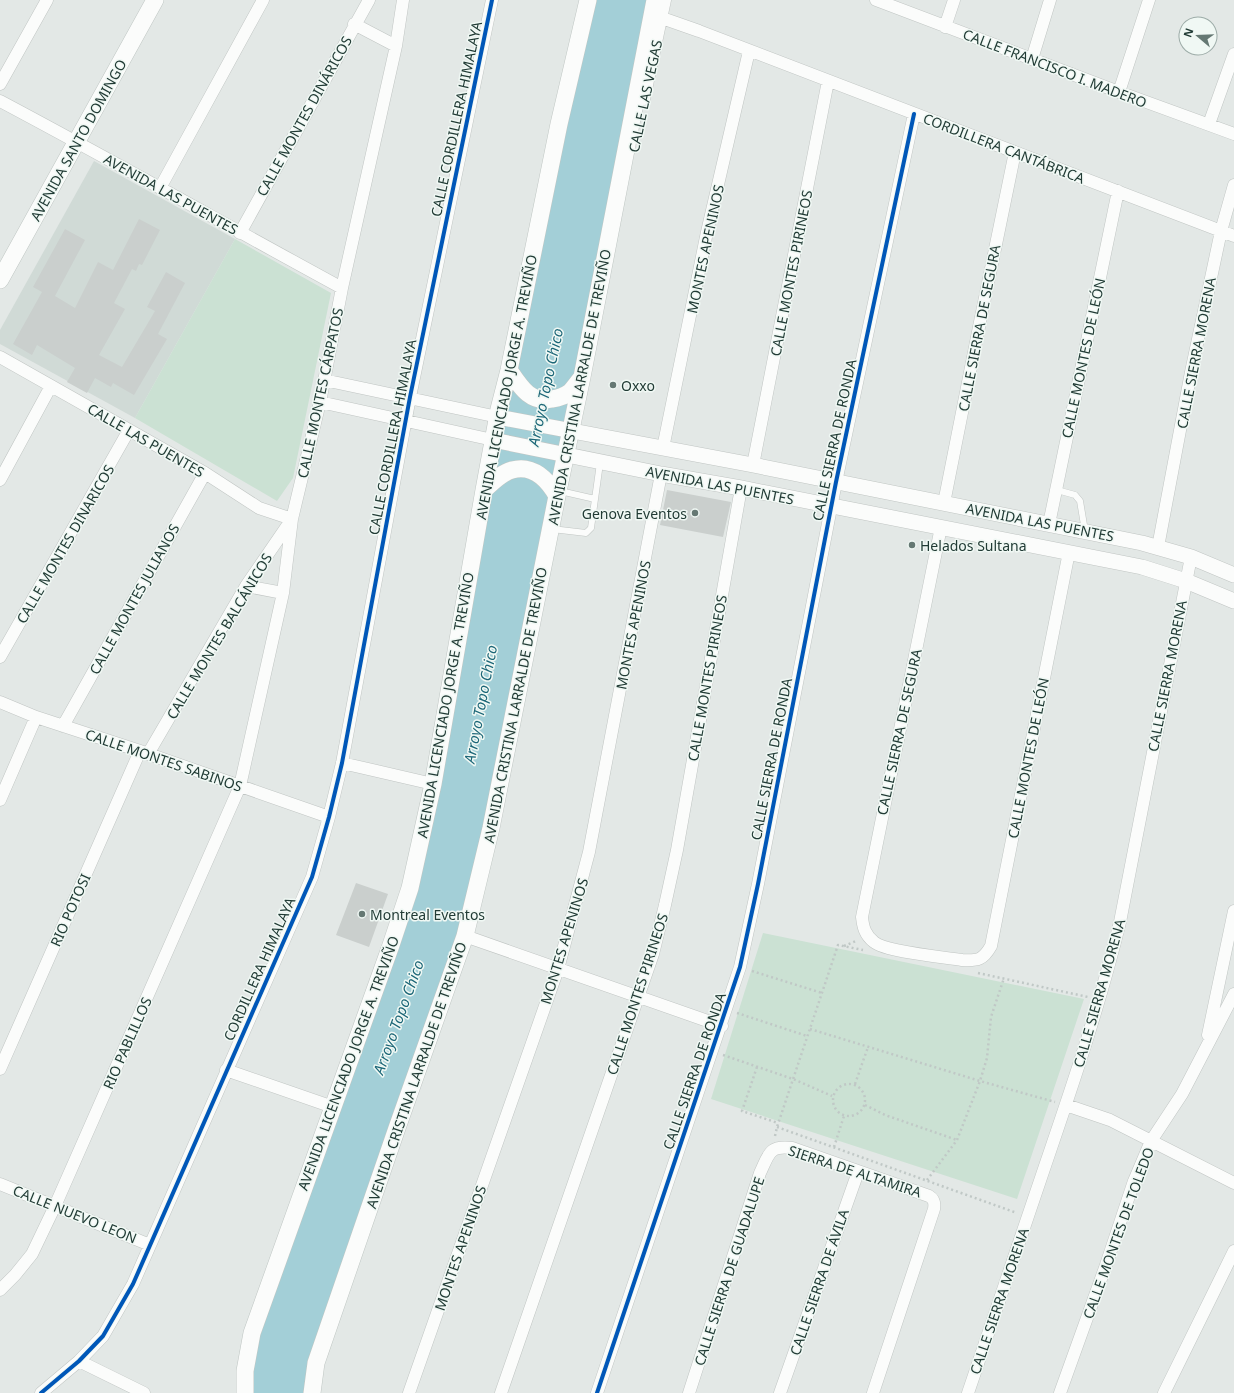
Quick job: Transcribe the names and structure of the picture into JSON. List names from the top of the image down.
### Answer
{
  "streets": {
    "main road": ["AVENIDA SANTO DOMINGO", "AVENIDA LICENCIADO JORGE A. TREVIÑO", "AVENIDA CRISTINA LARRALDE DE TREVIÑO"],
    "street": [
      "CALLE FRANCISCO I. MADERO",
      "CALLE LAS VEGAS",
      "CALLE MONTES DINÁRICOS",
      "CALLE CORDILLERA HIMALAYA",
      "CORDILLERA CANTÁBRICA",
      "AVENIDA LAS PUENTES",
      "MONTES APENINOS",
      "CALLE MONTES PIRINEOS",
      "CALLE SIERRA DE SEGURA",
      "CALLE SIERRA MORENA",
      "CALLE MONTES DE LEÓN",
      "CALLE MONTES CÁRPATOS",
      "CALLE LAS PUENTES",
      "CALLE SIERRA DE RONDA",
      "CALLE MONTES DINARICOS",
      "CALLE MONTES JULIANOS",
      "CALLE MONTES BALCÁNICOS",
      "CALLE MONTES SABINOS",
      "RIO POTOSI",
      "CORDILLERA HIMALAYA",
      "RIO PABLILLOS",
      "SIERRA DE ALTAMIRA",
      "CALLE NUEVO LEON",
      "CALLE MONTES DE TOLEDO",
      "CALLE SIERRA DE GUADALUPE",
      "CALLE SIERRA DE ÁVILA"
    ]
  },
  "crossings": [
    ["CALLE LAS VEGAS", "CORDILLERA CANTÁBRICA"],
    ["CALLE LAS VEGAS", "AVENIDA CRISTINA LARRALDE DE TREVIÑO"],
    ["CALLE MONTES DINÁRICOS", "AVENIDA LAS PUENTES"],
    ["CALLE CORDILLERA HIMALAYA", "AVENIDA LAS PUENTES"],
    ["CALLE CORDILLERA HIMALAYA", "CALLE MONTES SABINOS"],
    ["CALLE CORDILLERA HIMALAYA", "CORDILLERA HIMALAYA"],
    ["AVENIDA SANTO DOMINGO", "AVENIDA LAS PUENTES"],
    ["CORDILLERA CANTÁBRICA", "MONTES APENINOS"],
    ["CORDILLERA CANTÁBRICA", "CALLE MONTES PIRINEOS"],
    ["CORDILLERA CANTÁBRICA", "CALLE SIERRA DE SEGURA"],
    ["CORDILLERA CANTÁBRICA", "CALLE SIERRA MORENA"],
    ["CORDILLERA CANTÁBRICA", "CALLE MONTES DE LEÓN"],
    ["CORDILLERA CANTÁBRICA", "CALLE SIERRA DE RONDA"],
    ["AVENIDA LAS PUENTES", "MONTES APENINOS"],
    ["AVENIDA LAS PUENTES", "CALLE MONTES PIRINEOS"],
    ["AVENIDA LAS PUENTES", "CALLE SIERRA DE SEGURA"],
    ["AVENIDA LAS PUENTES", "CALLE SIERRA MORENA"],
    ["AVENIDA LAS PUENTES", "CALLE MONTES DE LEÓN"],
    ["AVENIDA LAS PUENTES", "AVENIDA LICENCIADO JORGE A. TREVIÑO"],
    ["AVENIDA LAS PUENTES", "AVENIDA CRISTINA LARRALDE DE TREVIÑO"],
    ["AVENIDA LAS PUENTES", "CALLE MONTES CÁRPATOS"],
    ["AVENIDA LAS PUENTES", "CALLE SIERRA DE RONDA"],
    ["CALLE SIERRA DE SEGURA", "CALLE MONTES DE LEÓN"],
    ["CALLE MONTES CÁRPATOS", "CALLE LAS PUENTES"],
    ["CALLE MONTES CÁRPATOS", "CALLE MONTES BALCÁNICOS"],
    ["CALLE MONTES CÁRPATOS", "CALLE MONTES SABINOS"],
    ["CALLE MONTES CÁRPATOS", "RIO PABLILLOS"],
    ["CALLE LAS PUENTES", "CALLE MONTES DINARICOS"],
    ["CALLE LAS PUENTES", "CALLE MONTES JULIANOS"],
    ["CALLE LAS PUENTES", "CALLE MONTES BALCÁNICOS"],
    ["CALLE MONTES JULIANOS", "CALLE MONTES SABINOS"],
    ["CALLE MONTES BALCÁNICOS", "CALLE MONTES SABINOS"],
    ["CALLE MONTES BALCÁNICOS", "RIO POTOSI"],
    ["CALLE MONTES SABINOS", "RIO POTOSI"],
    ["CALLE MONTES SABINOS", "RIO PABLILLOS"],
    ["CORDILLERA HIMALAYA", "CALLE NUEVO LEON"],
    ["RIO PABLILLOS", "CALLE NUEVO LEON"],
    ["SIERRA DE ALTAMIRA", "CALLE SIERRA DE GUADALUPE"],
    ["SIERRA DE ALTAMIRA", "CALLE SIERRA DE ÁVILA"]
  ],
  "water": ["Arroyo Topo Chico"],
  "places": [
    "Oxxo",
    "Genova Eventos",
    "Helados Sultana",
    "Montreal Eventos"
  ],
  "north": "left"
}
